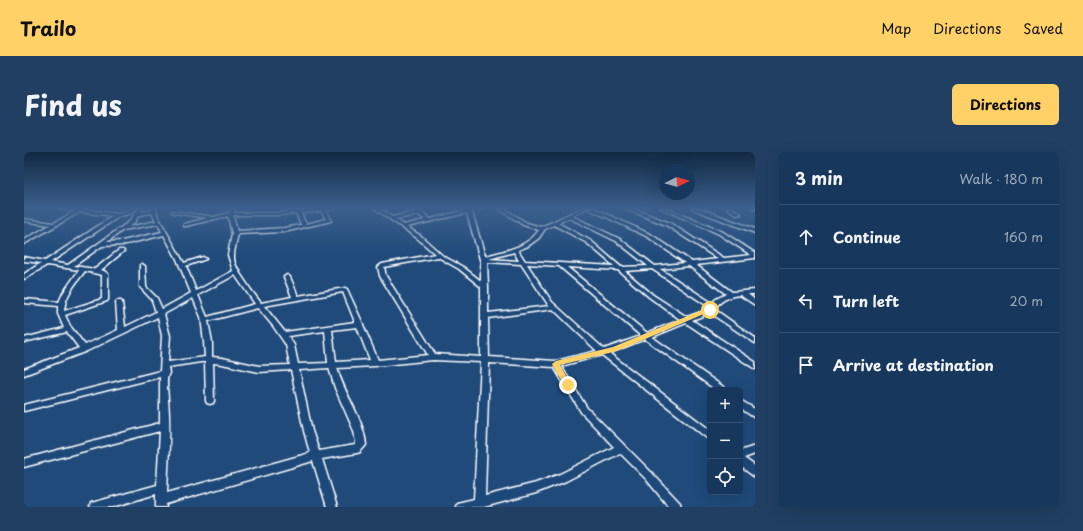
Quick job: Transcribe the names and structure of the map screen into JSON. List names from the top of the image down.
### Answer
{
  "north": "right",
  "page": {
    "header": "Trailo",
    "nav": ["Map", "Directions", "Saved"],
    "title": "Find us",
    "buttons": "Directions",
    "heading": ["3 min", "Walk · 180 m"],
    "list": [
      ["Continue", "160 m"],
      ["Turn left", "20 m"],
      "Arrive at destination"
    ],
    "map_buttons": ["+", "−"]
  }
}
